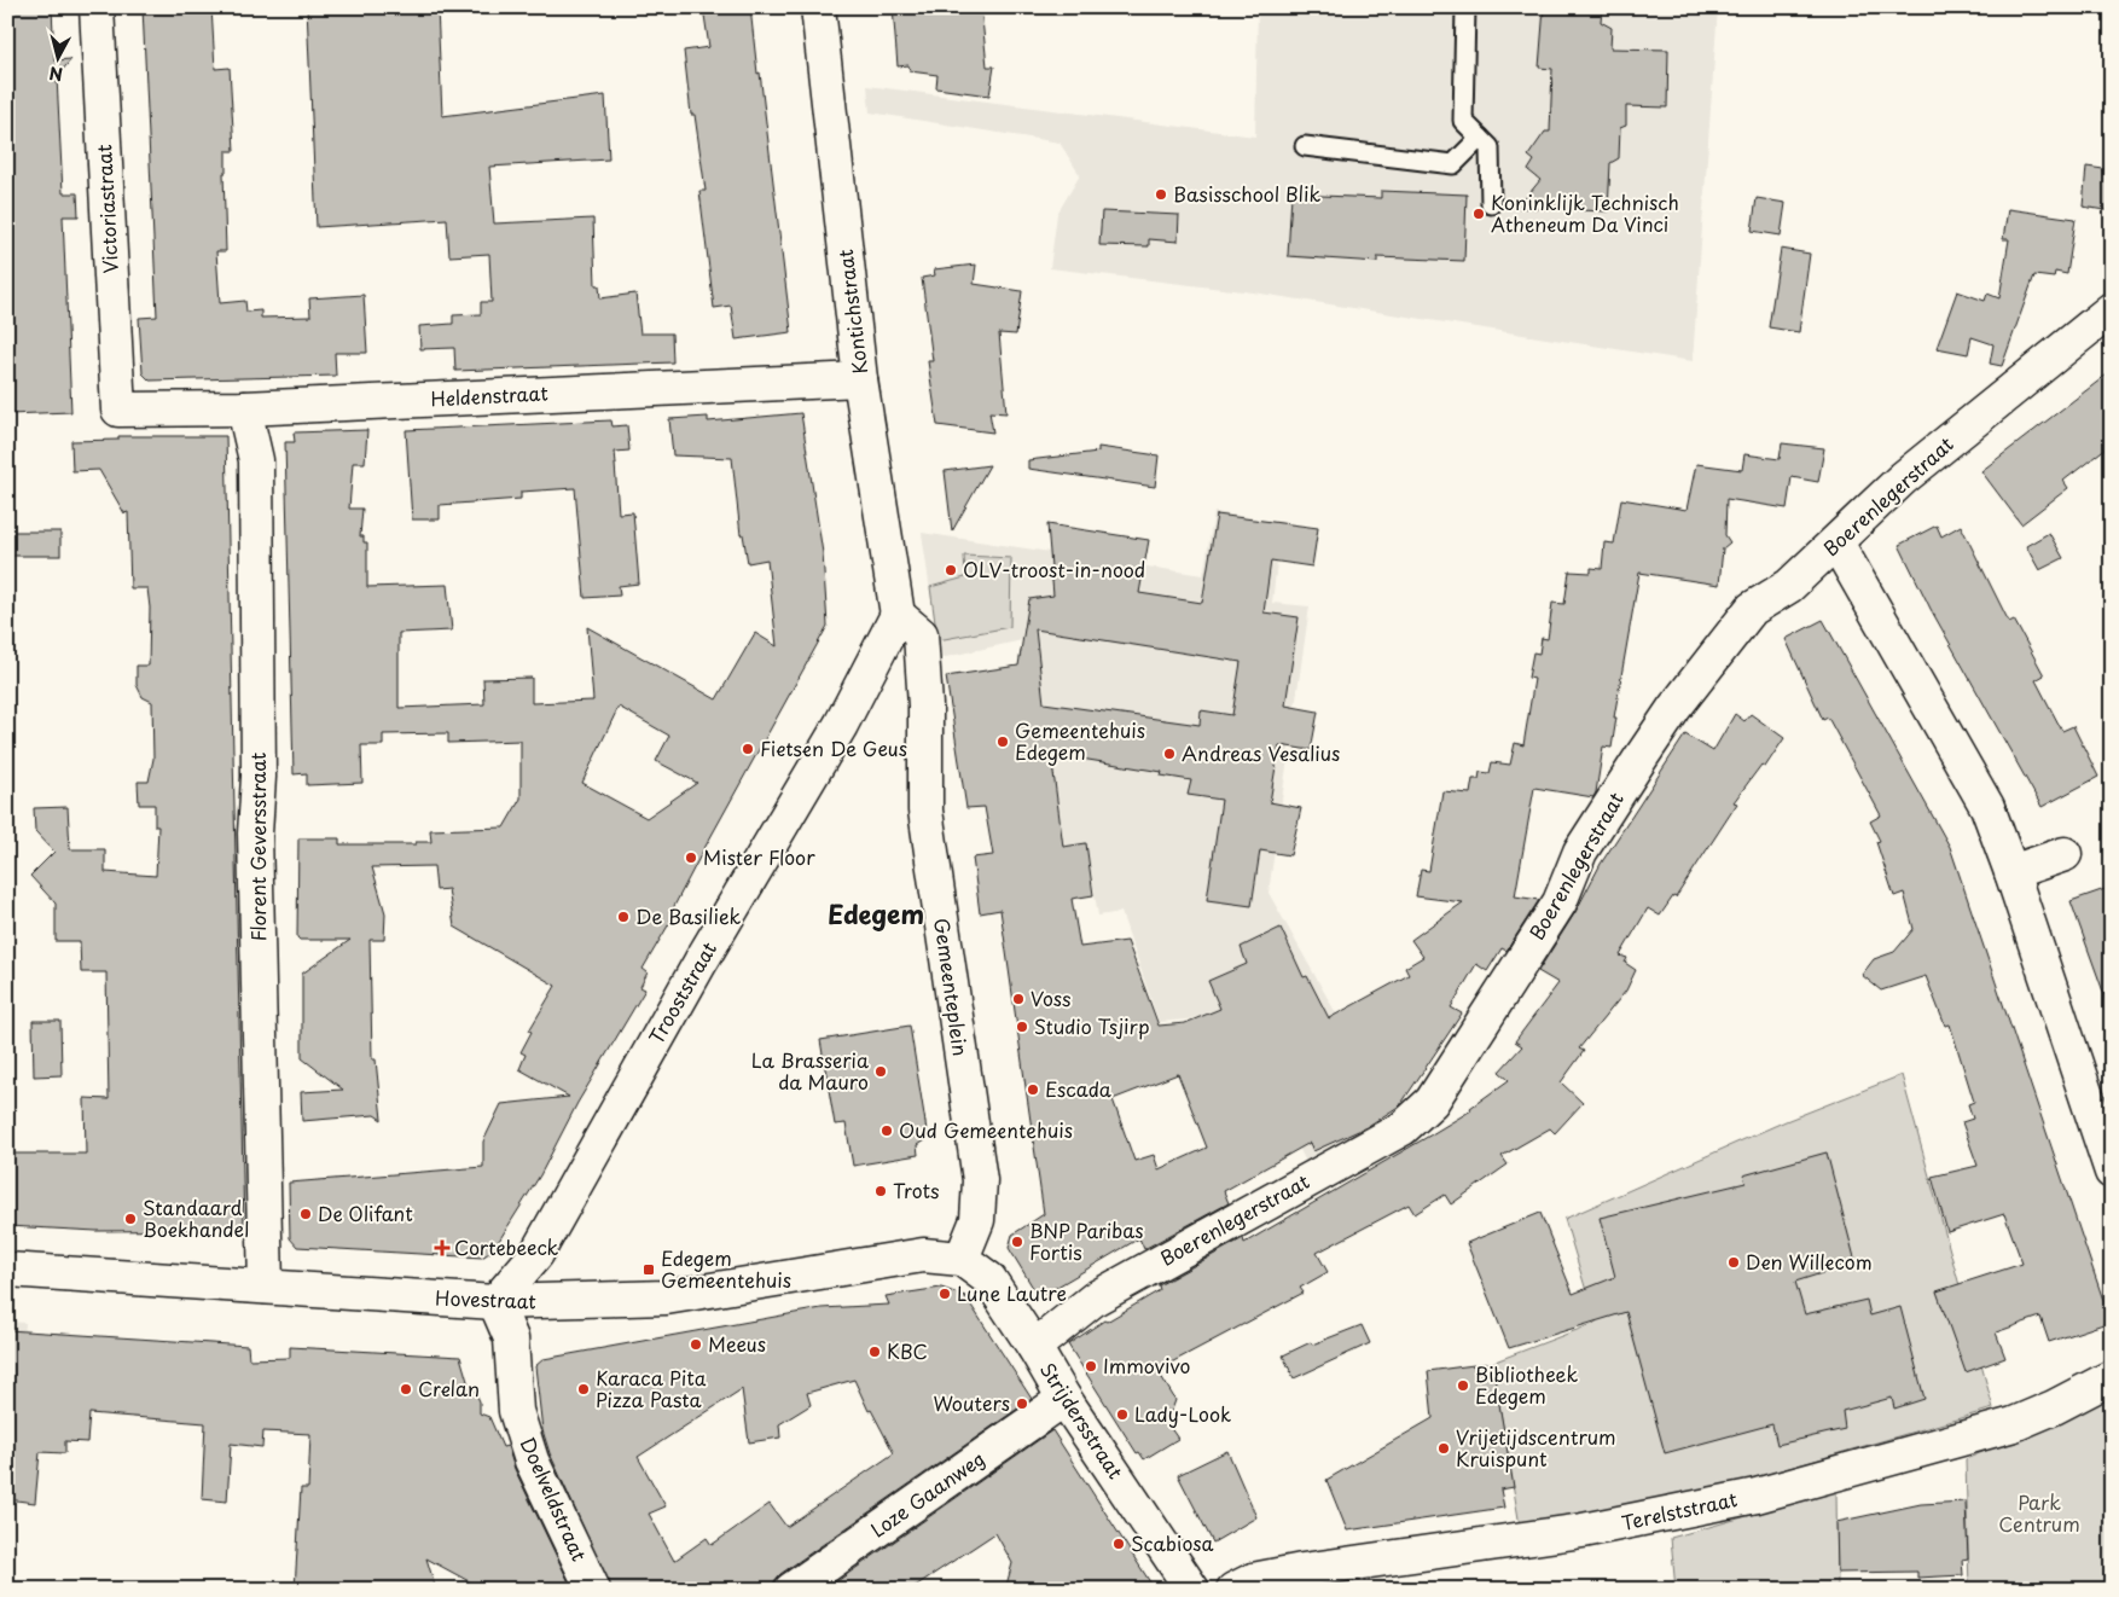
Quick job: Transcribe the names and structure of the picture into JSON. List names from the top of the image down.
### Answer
{
  "streets": {
    "street": [
      "Victoriastraat",
      "Kontichstraat",
      "Heldenstraat",
      "Boerenlegerstraat",
      "Florent Geversstraat",
      "Gemeenteplein",
      "Trooststraat",
      "Hovestraat",
      "Strijdersstraat",
      "Loze Gaanweg",
      "Doelveldstraat",
      "Terelststraat"
    ]
  },
  "crossings": [
    ["Victoriastraat", "Heldenstraat"],
    ["Kontichstraat", "Heldenstraat"],
    ["Kontichstraat", "Gemeenteplein"],
    ["Kontichstraat", "Trooststraat"],
    ["Heldenstraat", "Florent Geversstraat"],
    ["Boerenlegerstraat", "Strijdersstraat"],
    ["Florent Geversstraat", "Hovestraat"],
    ["Gemeenteplein", "Trooststraat"],
    ["Gemeenteplein", "Hovestraat"],
    ["Gemeenteplein", "Strijdersstraat"],
    ["Trooststraat", "Hovestraat"],
    ["Trooststraat", "Doelveldstraat"],
    ["Hovestraat", "Strijdersstraat"],
    ["Hovestraat", "Doelveldstraat"],
    ["Strijdersstraat", "Loze Gaanweg"]
  ],
  "districts": ["Edegem"],
  "parks": ["Park Centrum"],
  "places": {
    "other": [
      "Basisschool Blik",
      "Koninklijk Technisch Atheneum Da Vinci",
      "OLV-troost-in-nood",
      "Gemeentehuis Edegem",
      "Fietsen De Geus",
      "Andreas Vesalius",
      "Mister Floor",
      "De Basiliek",
      "Voss",
      "Studio Tsjirp",
      "La Brasseria da Mauro",
      "Escada",
      "Oud Gemeentehuis",
      "Trots",
      "De Olifant",
      "Standaard Boekhandel",
      "BNP Paribas Fortis",
      "Den Willecom",
      "Lune Lautre",
      "Meeus",
      "KBC",
      "Immovivo",
      "Bibliotheek Edegem",
      "Crelan",
      "Karaca Pita Pizza Pasta",
      "Wouters",
      "Lady-Look",
      "Vrijetijdscentrum Kruispunt",
      "Scabiosa"
    ],
    "health": ["Cortebeeck"],
    "transit": ["Edegem Gemeentehuis"]
  },
  "north": "bottom"
}
